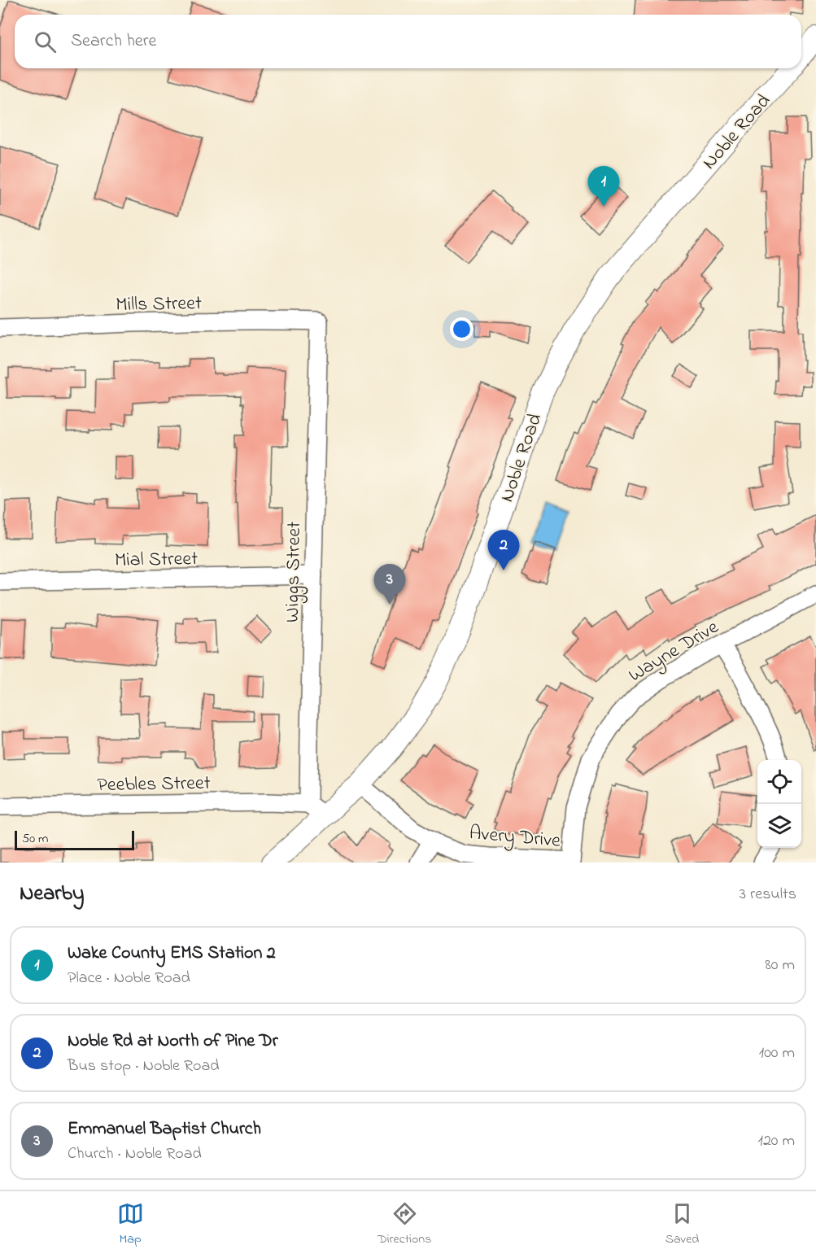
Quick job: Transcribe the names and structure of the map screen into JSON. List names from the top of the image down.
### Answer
{
  "streets": {
    "street": [
      "Noble Road",
      "Mills Street",
      "Mial Street",
      "Wiggs Street",
      "Wayne Drive",
      "Peebles Street",
      "Avery Drive"
    ]
  },
  "crossings": [
    ["Noble Road", "Wiggs Street"],
    ["Noble Road", "Peebles Street"],
    ["Noble Road", "Avery Drive"],
    ["Mills Street", "Wiggs Street"],
    ["Mial Street", "Wiggs Street"],
    ["Wiggs Street", "Peebles Street"],
    ["Wayne Drive", "Avery Drive"]
  ],
  "scale_bar": "50 m",
  "page": {
    "search": "Search here",
    "pins": ["1", "2", "3"],
    "scale": "50 m",
    "heading": ["Nearby", "3 results"],
    "list": [
      {
        "mark": "1",
        "name": "Wake County EMS Station 2",
        "note": "Place · Noble Road",
        "value": "80 m"
      },
      {
        "mark": "2",
        "name": "Noble Rd at North of Pine Dr",
        "note": "Bus stop · Noble Road",
        "value": "100 m"
      },
      {
        "mark": "3",
        "name": "Emmanuel Baptist Church",
        "note": "Church · Noble Road",
        "value": "120 m"
      }
    ],
    "nav": ["Map", "Directions", "Saved"]
  }
}
